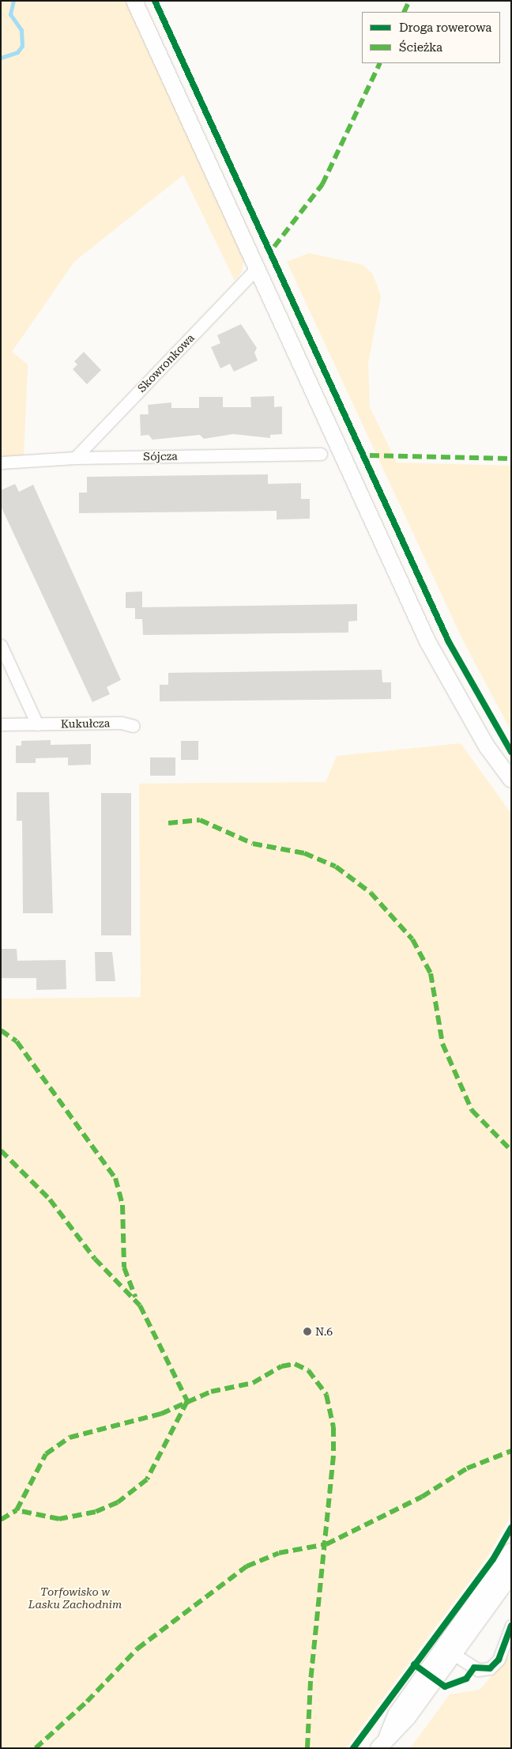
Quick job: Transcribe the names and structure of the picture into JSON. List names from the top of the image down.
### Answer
{
  "streets": {
    "street": ["Skowronkowa", "Sójcza", "Kukułcza"]
  },
  "crossings": [
    ["Skowronkowa", "Sójcza"]
  ],
  "parks": ["Torfowisko w Lasku Zachodnim"],
  "places": ["N.6"],
  "legend": ["Droga rowerowa", "Ścieżka"]
}
